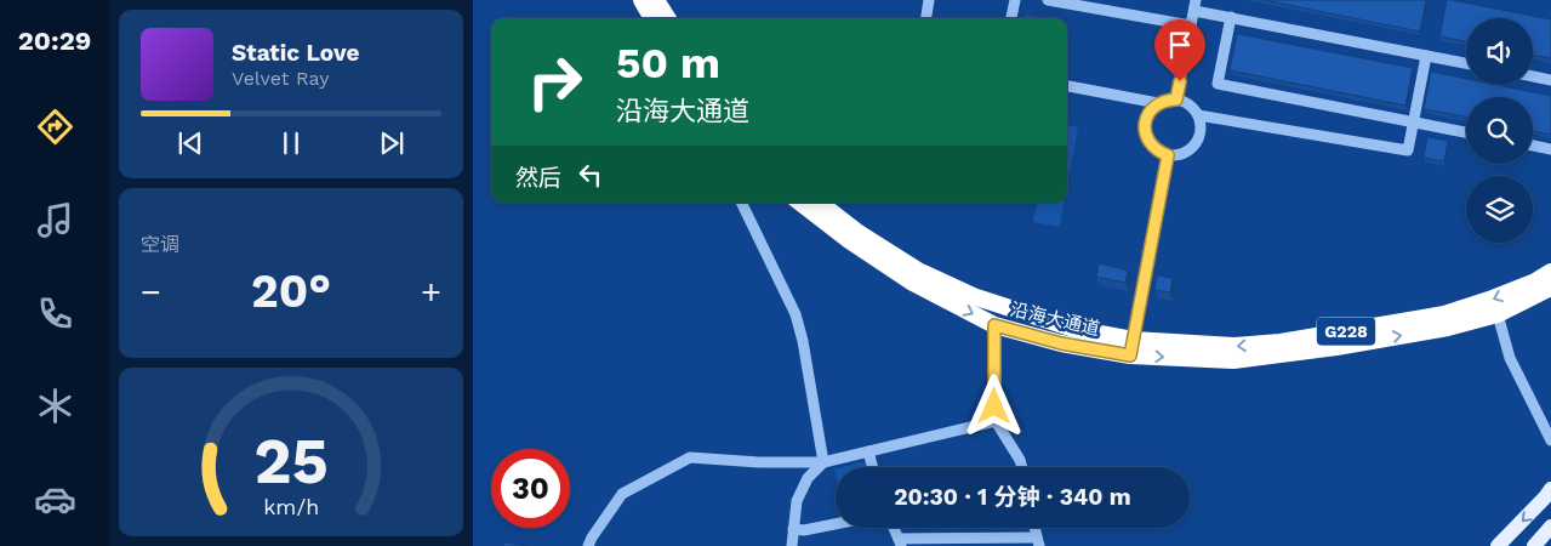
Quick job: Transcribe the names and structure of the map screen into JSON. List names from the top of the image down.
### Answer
{
  "streets": {
    "highway": ["沿海大通道", "G228"]
  },
  "page": {
    "tabs": "20:29",
    "turn": ["50 m", "沿海大通道"],
    "song": ["Static Love", "Velvet Ray"],
    "then": "然后",
    "tile": "空调",
    "heat": ["−", "20°", "+"],
    "limit": "30",
    "trip": "20:30 · 1 分钟 · 340 m",
    "gauge": ["25", "km/h"]
  }
}
